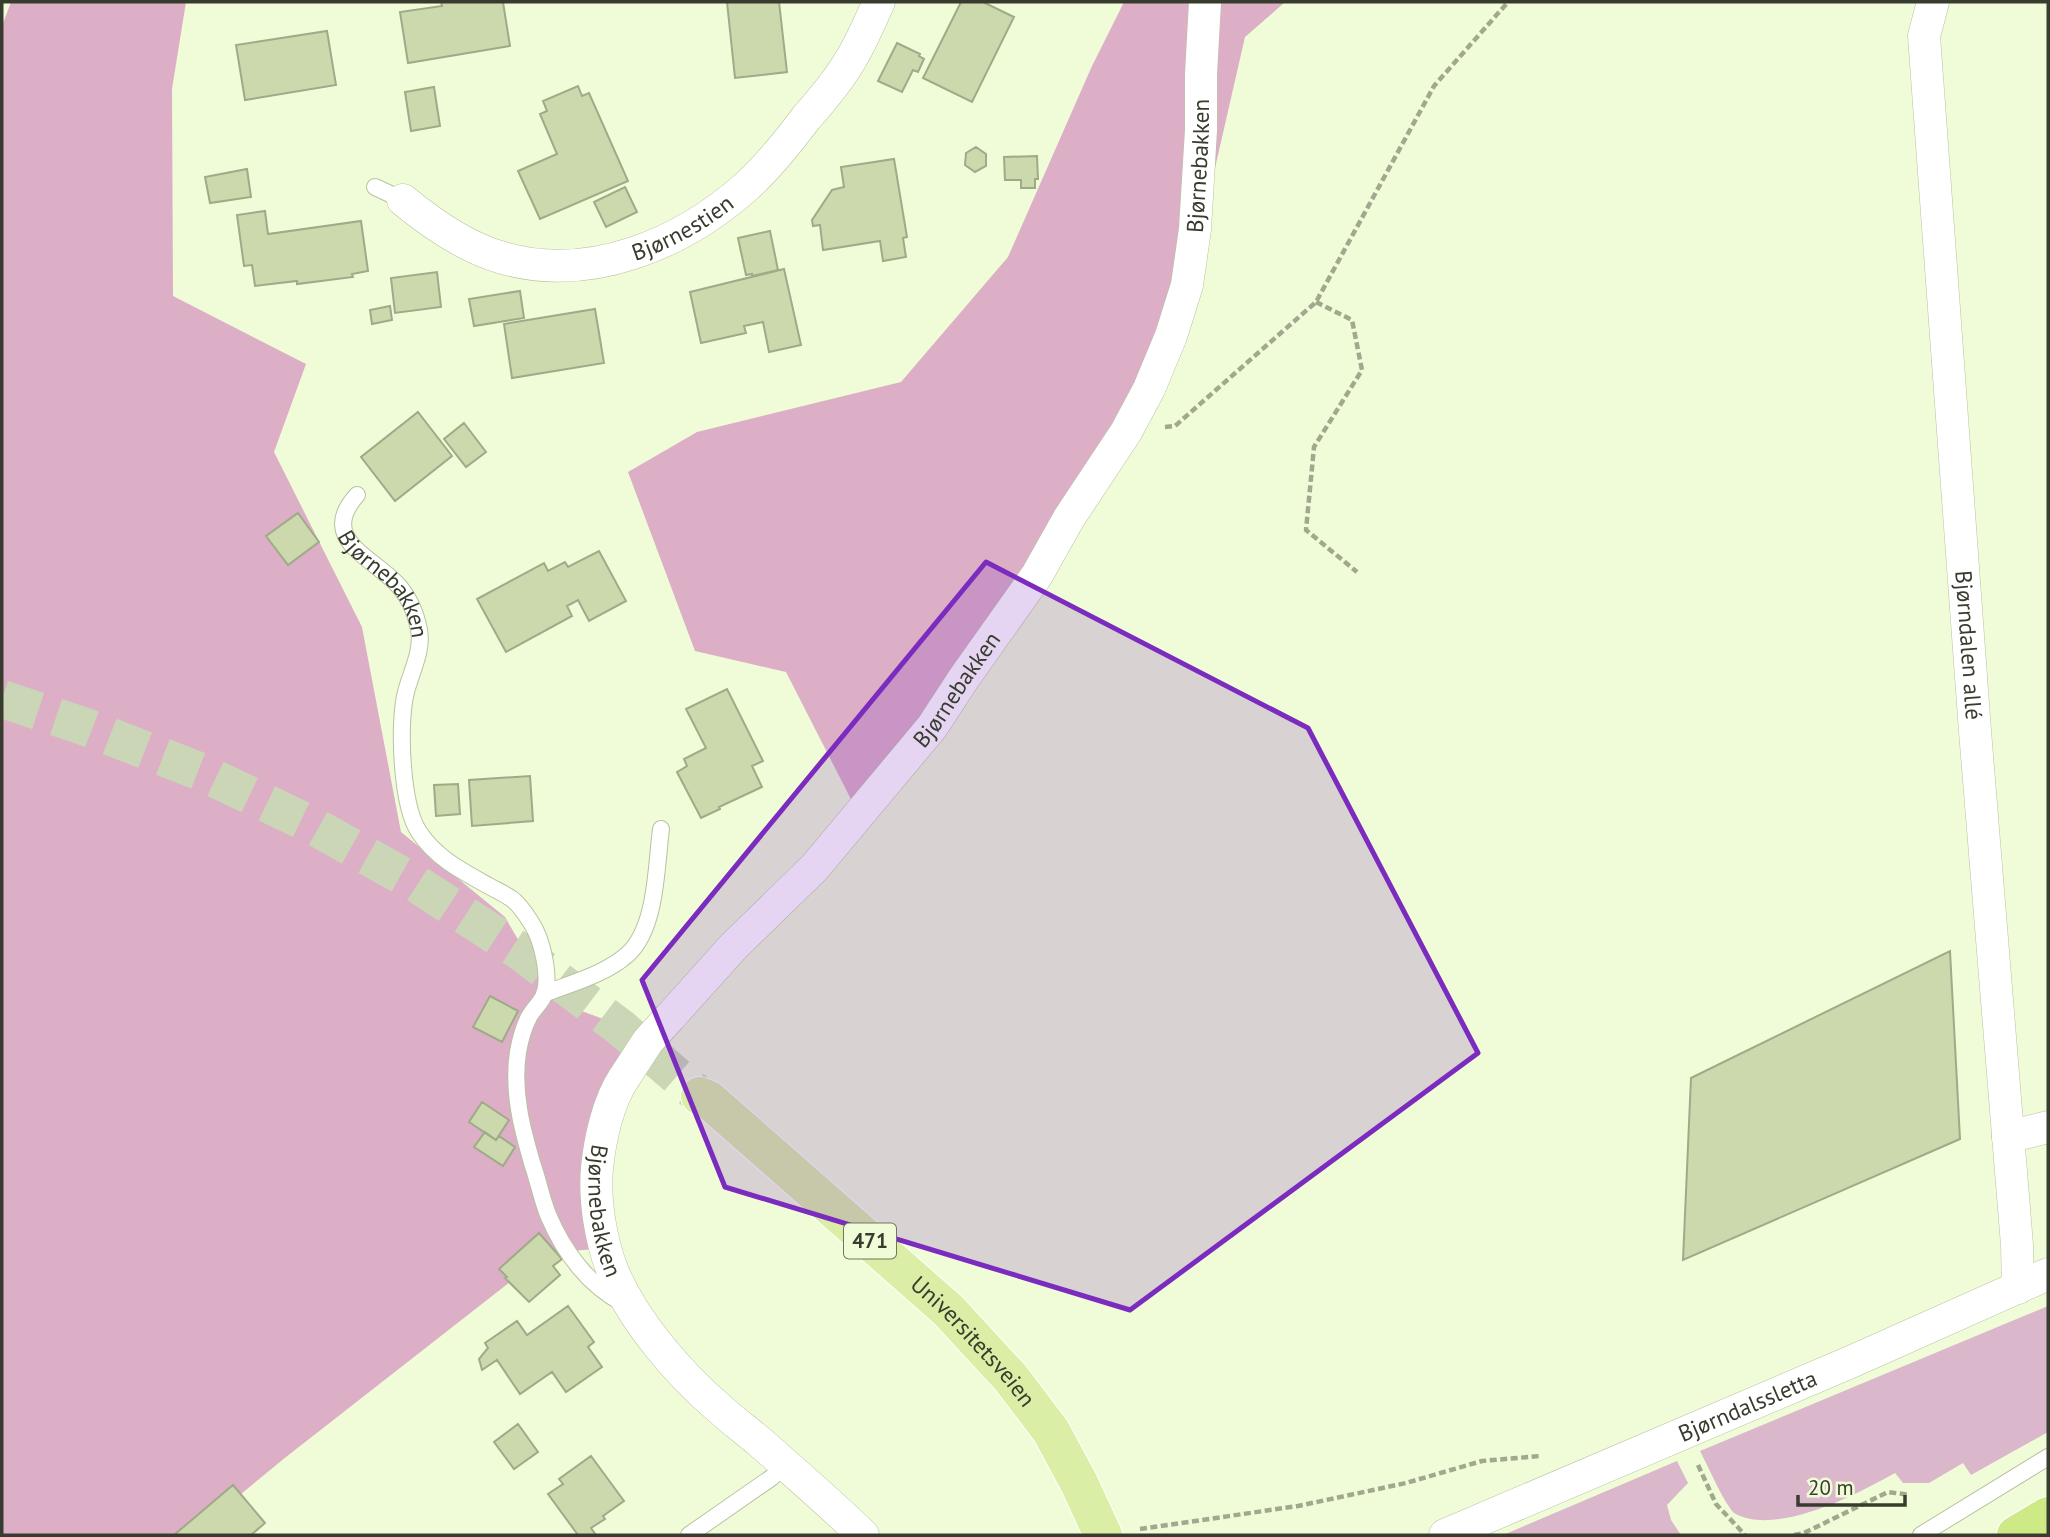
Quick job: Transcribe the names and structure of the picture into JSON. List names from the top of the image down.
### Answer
{
  "streets": {
    "main road": ["471", "Universitetsveien"],
    "street": [
      "Bjørnebakken",
      "Bjørnestien",
      "Bjørndalen allé",
      "Bjørndalssletta"
    ]
  },
  "crossings": [
    ["Bjørndalen allé", "Bjørndalssletta"]
  ],
  "scale_bar": "20 m"
}
